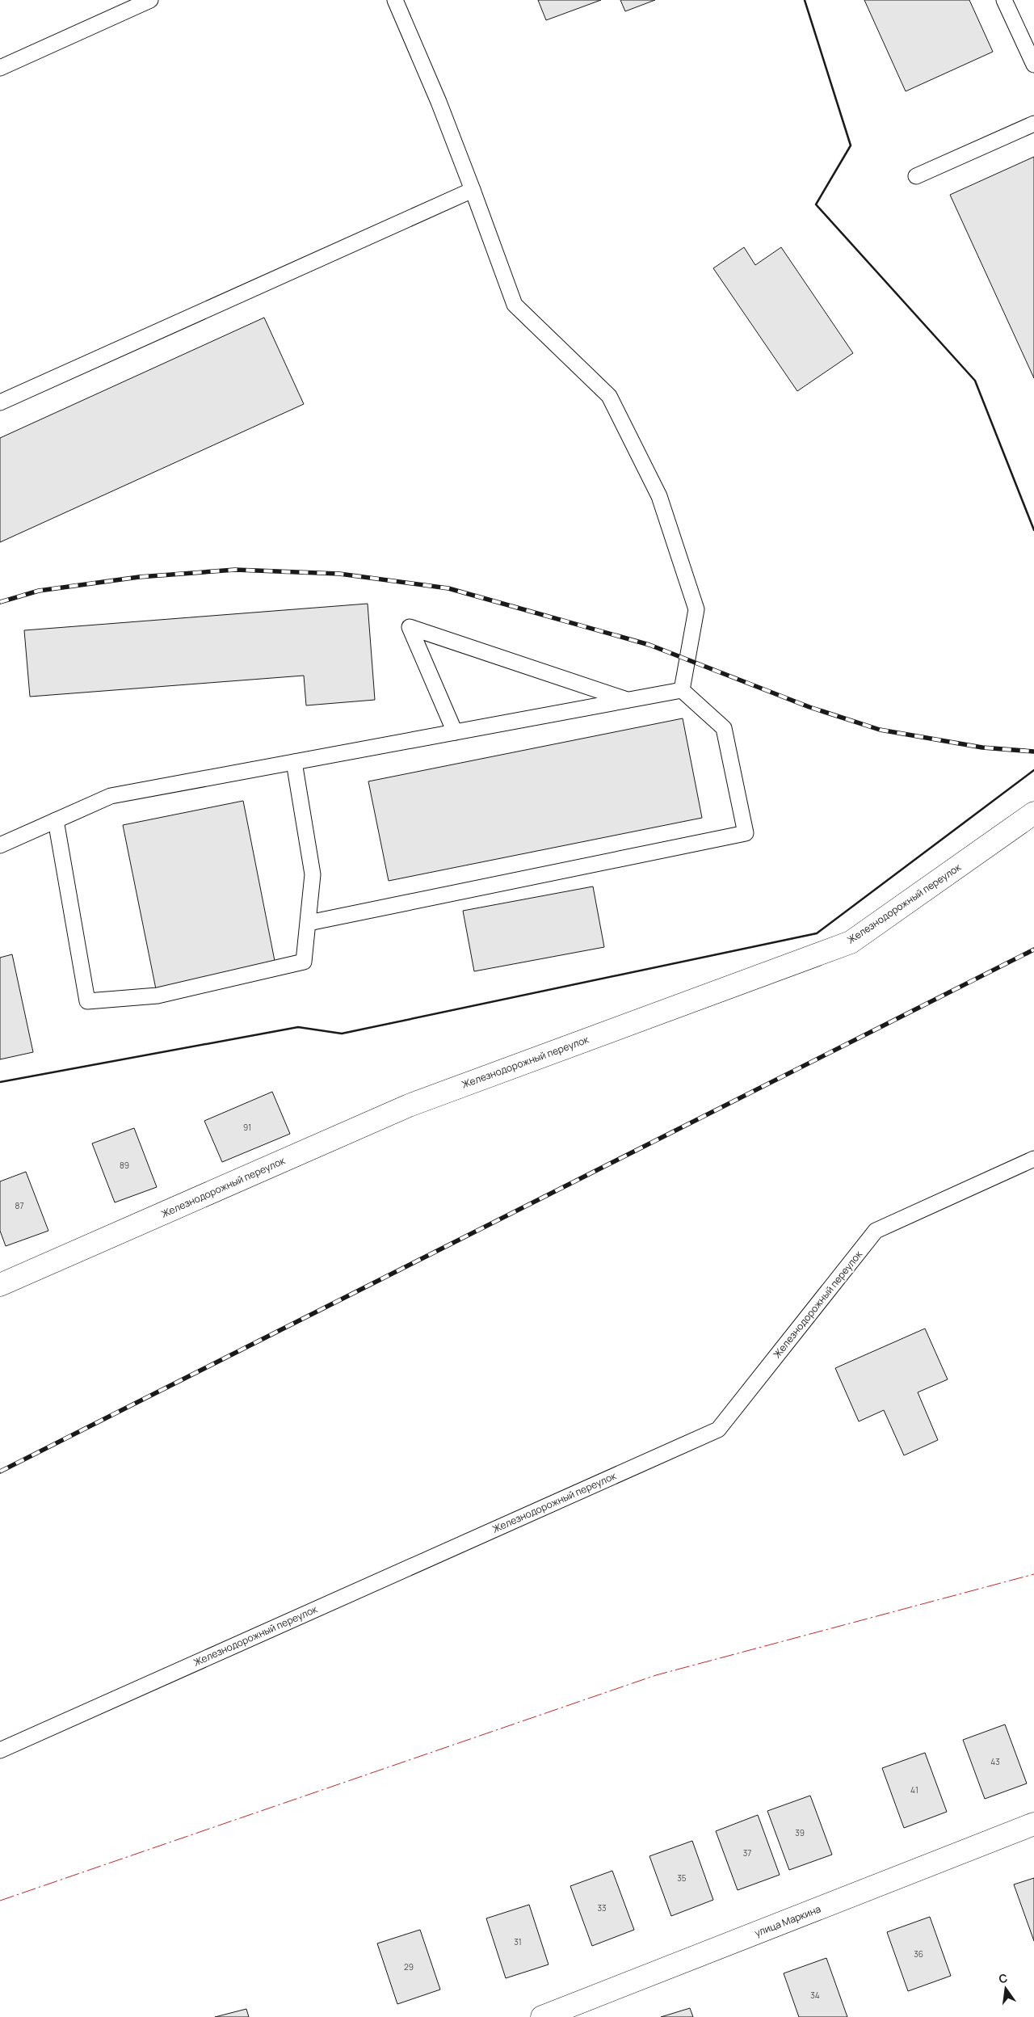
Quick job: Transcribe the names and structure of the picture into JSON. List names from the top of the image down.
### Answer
{
  "streets": {
    "street": ["Железнодорожный переулок", "улица Маркина"]
  },
  "house_numbers": [
    "91",
    "89",
    "87",
    "43",
    "41",
    "39",
    "37",
    "35",
    "33",
    "31",
    "36",
    "29",
    "34"
  ],
  "north": "top"
}
